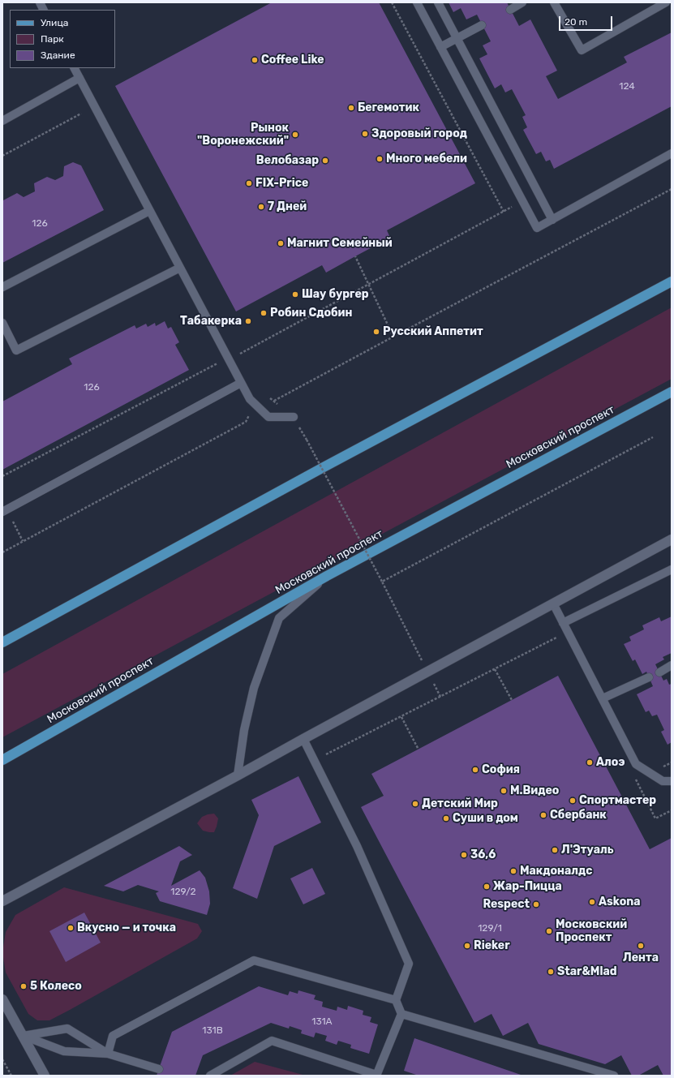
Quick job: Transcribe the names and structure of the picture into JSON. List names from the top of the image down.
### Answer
{
  "streets": {
    "main road": ["Московский проспект"]
  },
  "places": [
    "Coffee Like",
    "Бегемотик",
    "Здоровый город",
    "Рынок \"Воронежский\"",
    "Много мебели",
    "Велобазар",
    "FIX-Price",
    "7 Дней",
    "Магнит Семейный",
    "Шау бургер",
    "Робин Сдобин",
    "Табакерка",
    "Русский Аппетит",
    "Алоэ",
    "София",
    "М.Видео",
    "Спортмастер",
    "Детский Мир",
    "Сбербанк",
    "Суши в дом",
    "Л'Этуаль",
    "36,6",
    "Макдоналдс",
    "Жар-Пицца",
    "Askona",
    "Respect",
    "Вкусно — и точка",
    "Московский Проспект",
    "Rieker",
    "Лента",
    "Star&Mlad",
    "5 Колесо"
  ],
  "house_numbers": [
    "124",
    "126",
    "126",
    "129/2",
    "129/1",
    "131А",
    "131В"
  ],
  "legend": ["Улица", "Парк", "Здание"],
  "scale_bar": "20 m"
}
